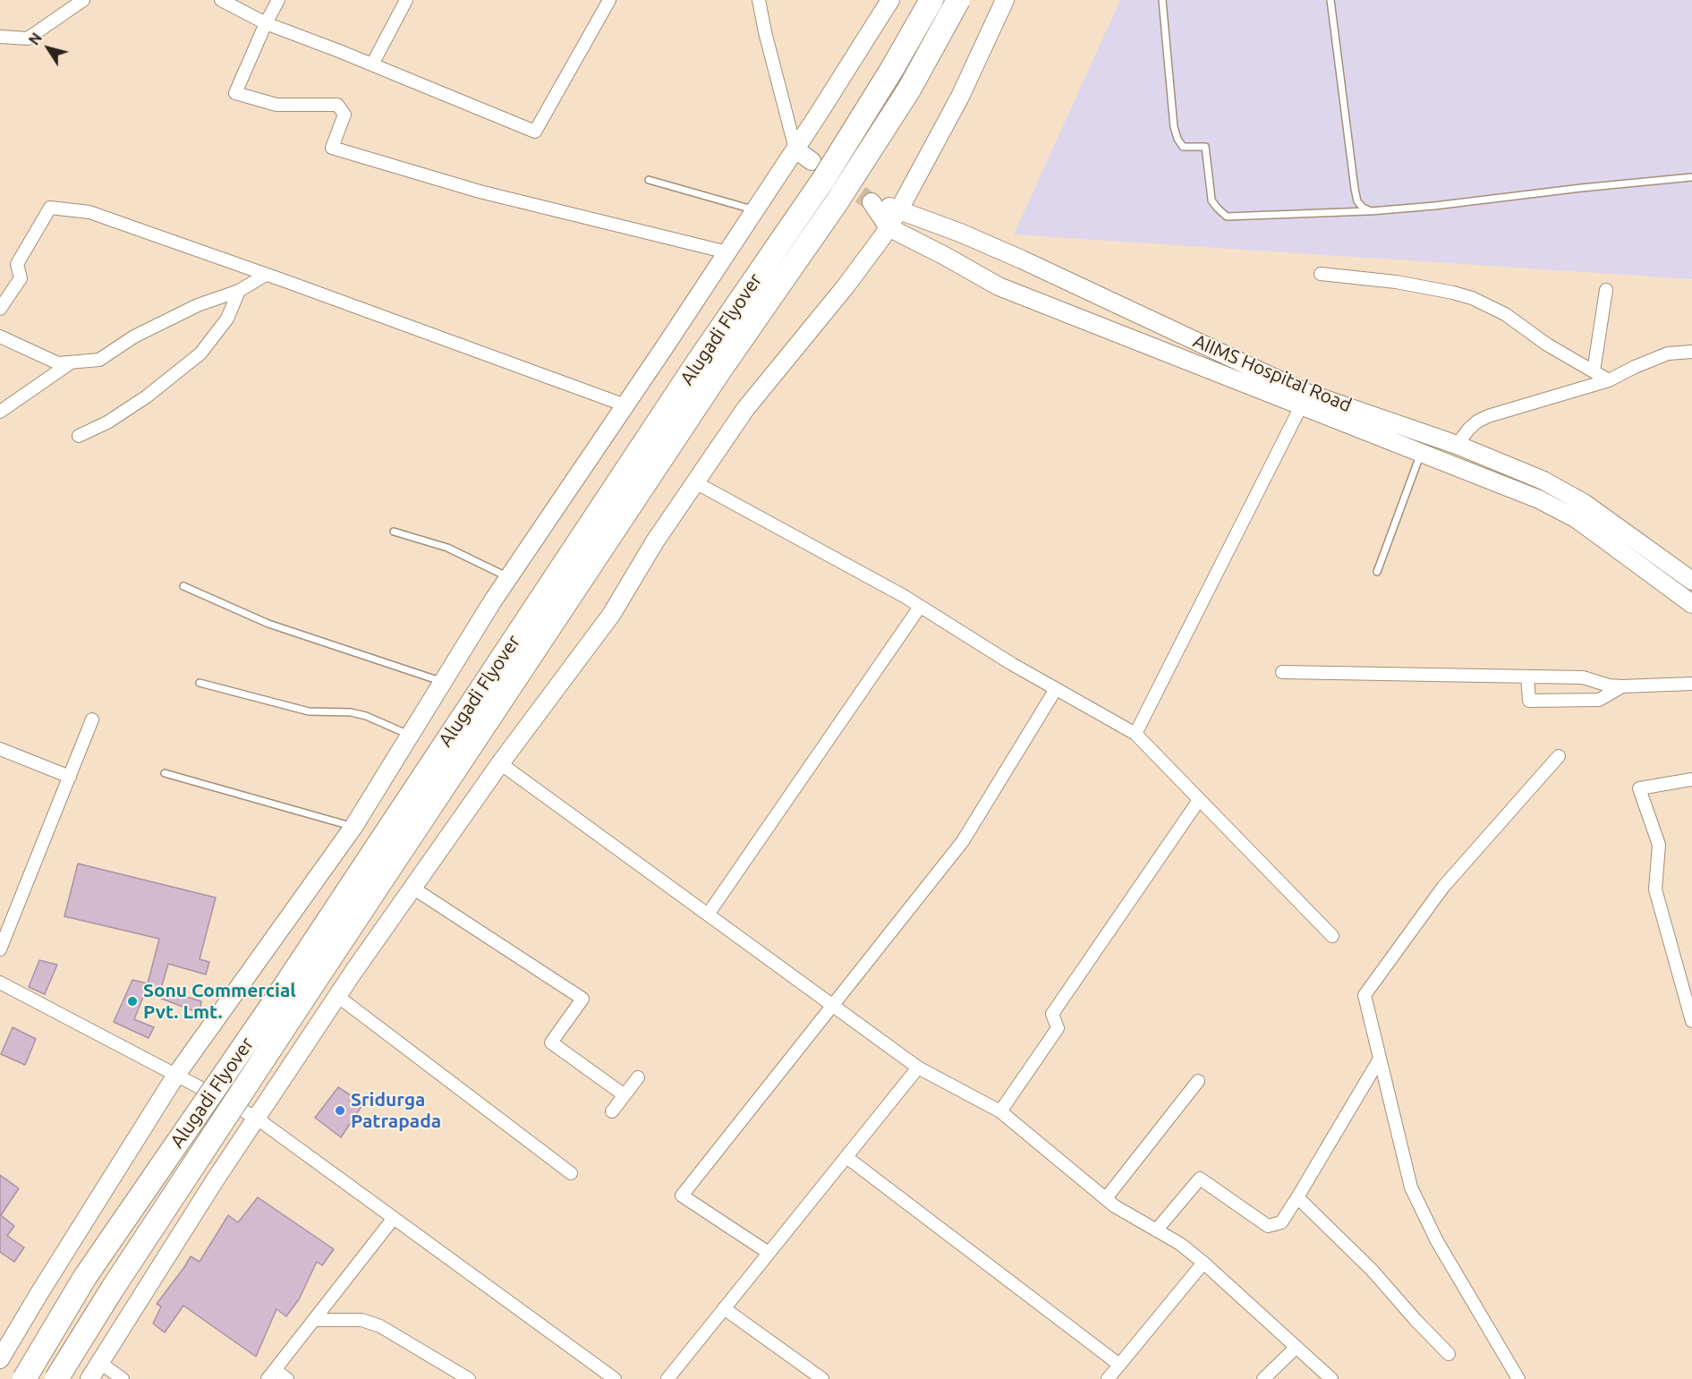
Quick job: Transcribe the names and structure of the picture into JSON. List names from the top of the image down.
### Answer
{
  "streets": {
    "highway": ["Alugadi Flyover"],
    "street": ["AIIMS Hospital Road"]
  },
  "places": ["Sonu Commercial Pvt. Lmt.", "Sridurga Patrapada"],
  "north": "top left"
}
